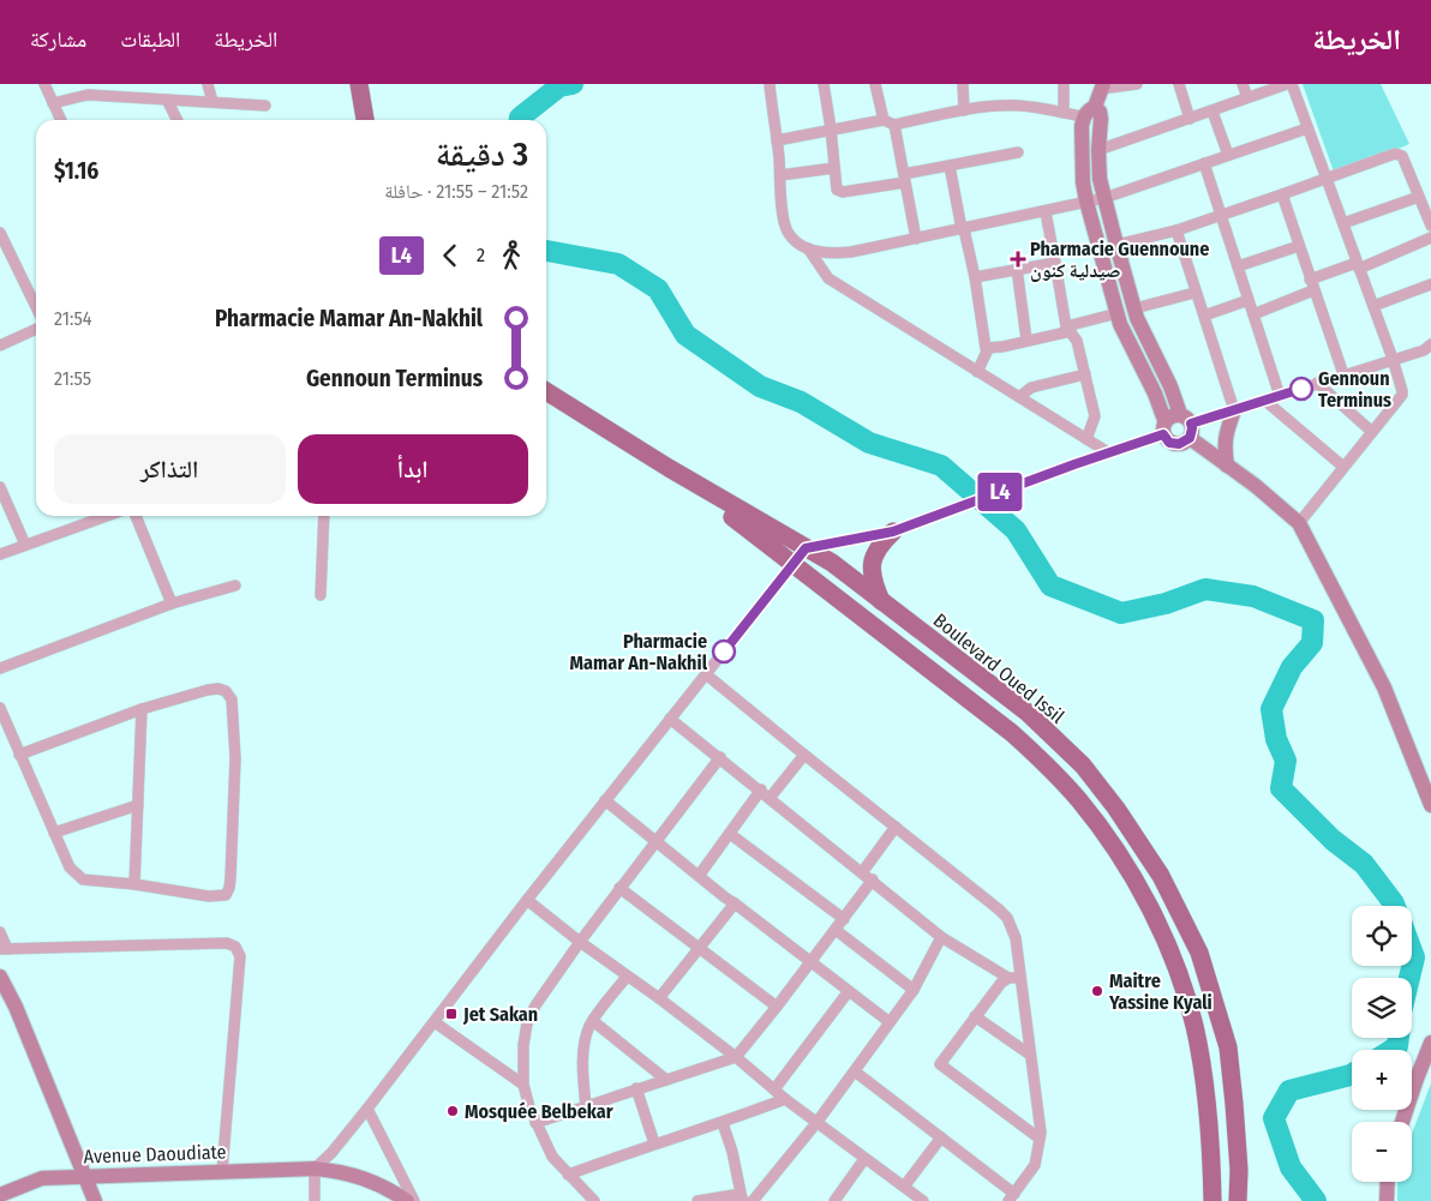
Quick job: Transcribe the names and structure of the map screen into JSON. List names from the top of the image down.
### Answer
{
  "streets": {
    "main road": ["Boulevard Oued Issil"],
    "street": ["Avenue Daoudiate"]
  },
  "places": {
    "health": ["Pharmacie Guennoune صيدلية كنون"],
    "other": [
      "Gennoun Terminus",
      "Pharmacie Mamar An-Nakhil",
      "Maitre Yassine Kyali",
      "Mosquée Belbekar"
    ],
    "transit": ["Jet Sakan"]
  },
  "lines": ["bus line L4"],
  "page": {
    "header": "الخريطة",
    "nav": ["الخريطة", "الطبقات", "مشاركة"],
    "on_map": "L4",
    "heading": ["3 دقيقة", "21:52 – 21:55 · حافلة", "$1.16"],
    "legs": ["2", "L4"],
    "list": [
      {
        "name": "Pharmacie Mamar An-Nakhil",
        "value": "21:54"
      },
      {
        "name": "Gennoun Terminus",
        "value": "21:55"
      }
    ],
    "buttons": ["ابدأ", "التذاكر"],
    "map_buttons": ["+", "−"]
  }
}
